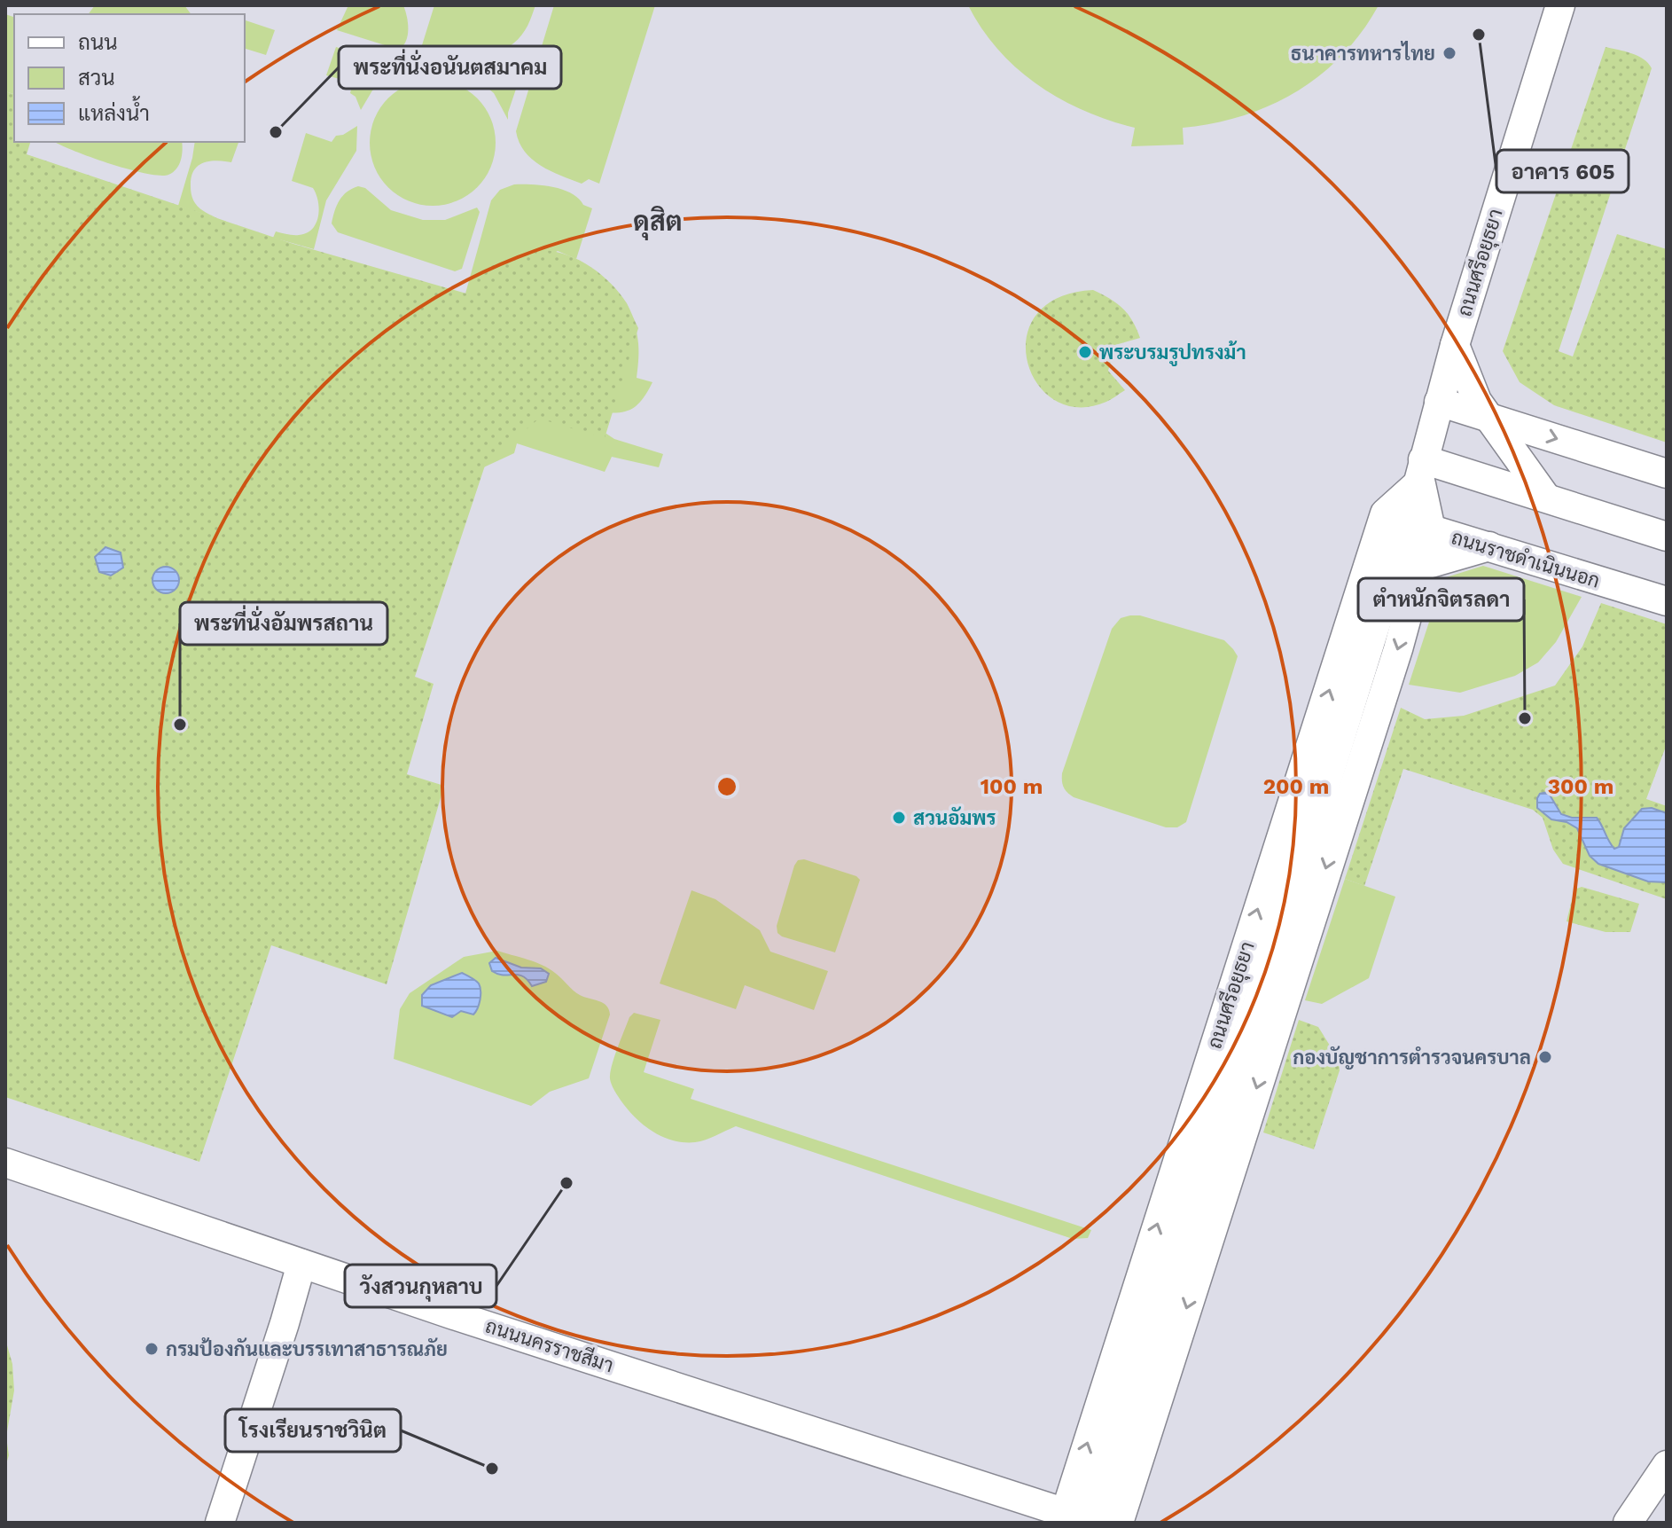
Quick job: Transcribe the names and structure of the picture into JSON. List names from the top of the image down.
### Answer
{
  "streets": {
    "main road": ["ถนนศรีอยุธยา", "ถนนราชดำเนินนอก", "ถนนนครราชสีมา"]
  },
  "crossings": [
    ["ถนนศรีอยุธยา", "ถนนราชดำเนินนอก"],
    ["ถนนศรีอยุธยา", "ถนนนครราชสีมา"]
  ],
  "districts": ["ดุสิต"],
  "places": [
    "อาคาร 605",
    "ธนาคารทหารไทย",
    "พระที่นั่งอนันตสมาคม",
    "พระบรมรูปทรงม้า",
    "ตำหนักจิตรลดา",
    "พระที่นั่งอัมพรสถาน",
    "สวนอัมพร",
    "กองบัญชาการตำรวจนครบาล",
    "วังสวนกุหลาบ",
    "กรมป้องกันและบรรเทาสาธารณภัย",
    "โรงเรียนราชวินิต"
  ],
  "legend": ["ถนน", "สวน", "แหล่งน้ำ"],
  "rings": ["100 m", "200 m", "300 m"]
}
